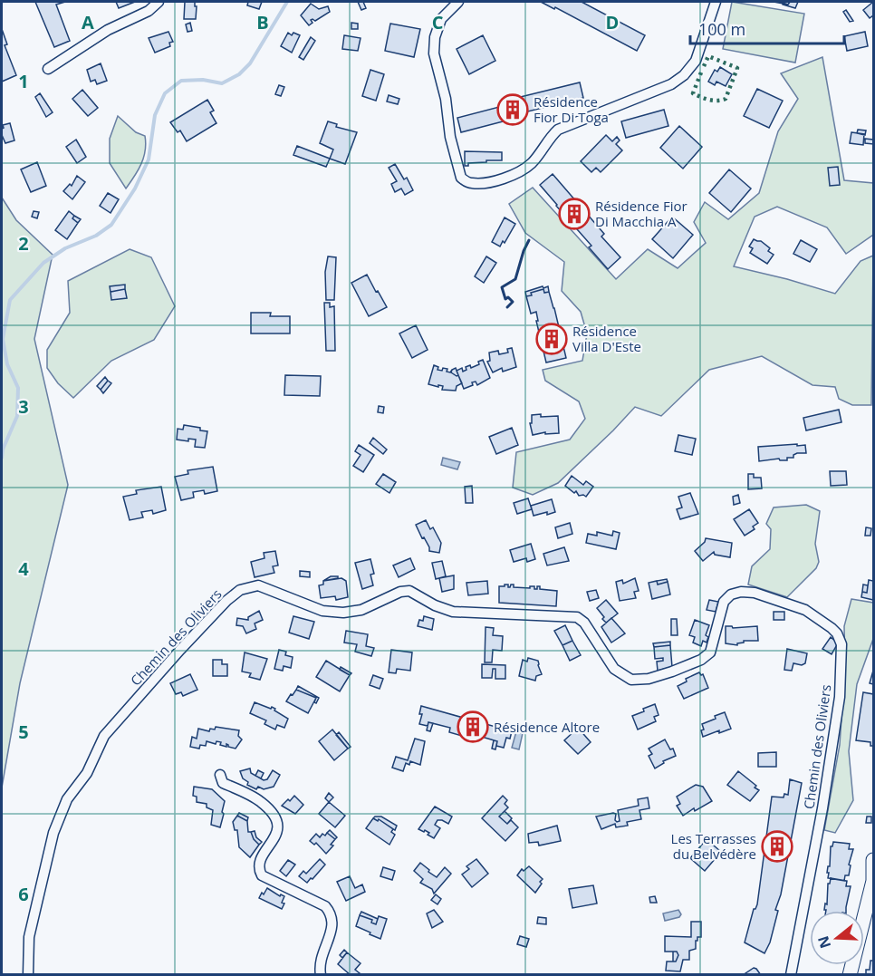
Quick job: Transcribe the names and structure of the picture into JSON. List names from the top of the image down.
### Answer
{
  "streets": {
    "street": ["Chemin des Oliviers"]
  },
  "places": {
    "building": [
      "Résidence Fior Di Toga",
      "Résidence Fior Di Macchia A",
      "Résidence Villa D'Este",
      "Résidence Altore",
      "Les Terrasses du Belvédère"
    ]
  },
  "scale_bar": "100 m",
  "north": "left",
  "grid": {
    "columns": [
      "A",
      "B",
      "C",
      "D"
    ],
    "rows": [
      "1",
      "2",
      "3",
      "4",
      "5",
      "6"
    ]
  }
}
